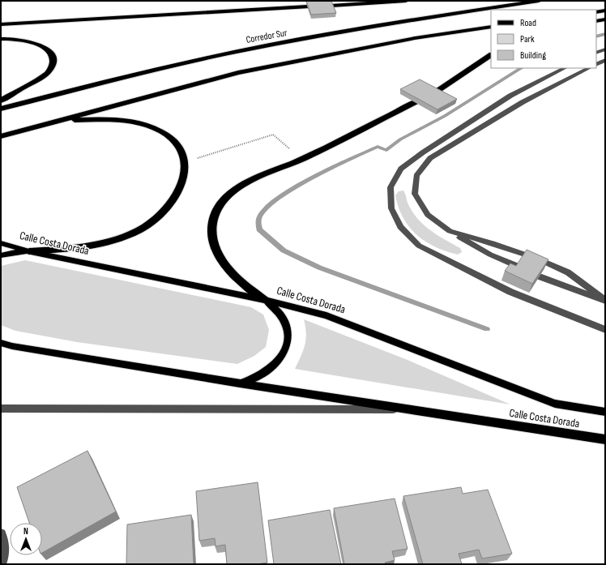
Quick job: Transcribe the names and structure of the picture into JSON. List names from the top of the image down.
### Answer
{
  "streets": {
    "highway": ["Corredor Sur"],
    "main road": ["Calle Costa Dorada"]
  },
  "legend": ["Road", "Park", "Building"],
  "north": "top"
}
